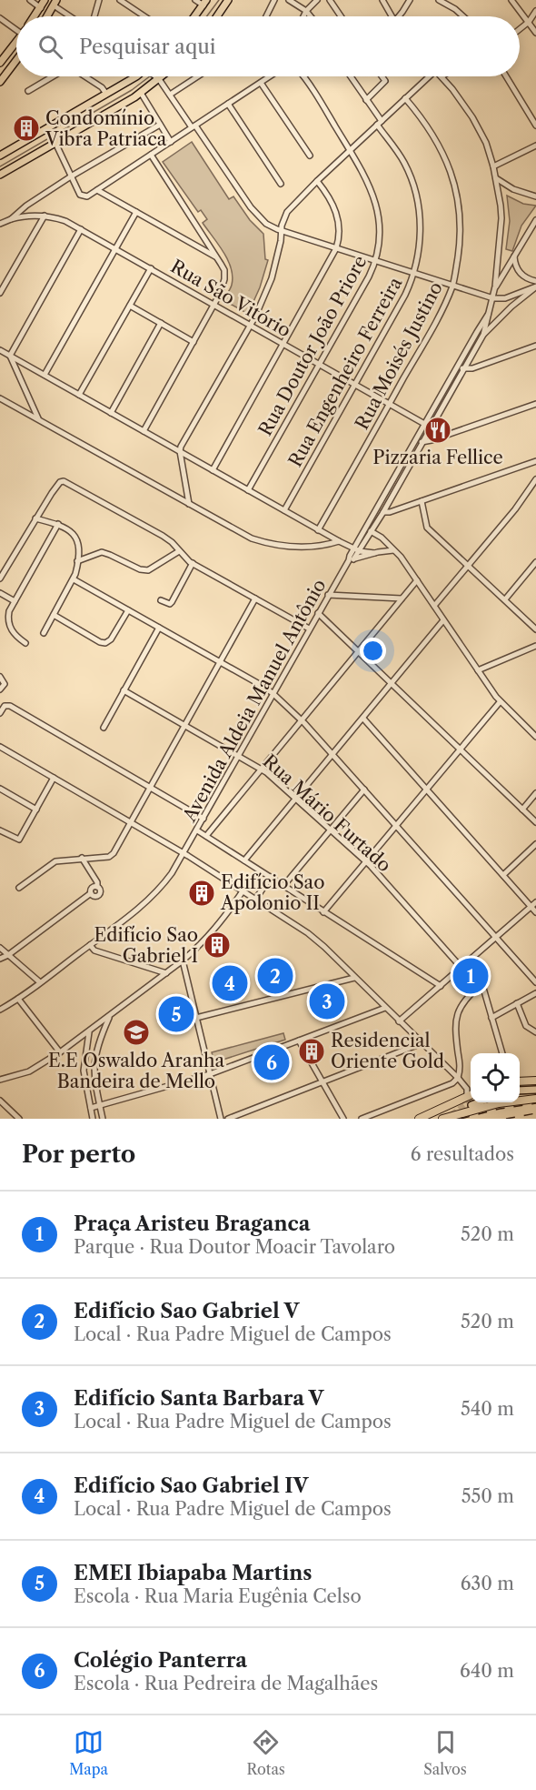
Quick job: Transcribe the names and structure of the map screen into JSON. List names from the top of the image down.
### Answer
{
  "streets": {
    "street": [
      "Rua São Vitório",
      "Rua Doutor João Priore",
      "Rua Moisés Justino",
      "Rua Engenheiro Ferreira",
      "Avenida Aldeia Manuel Antônio",
      "Rua Mário Furtado"
    ]
  },
  "crossings": [
    ["Rua São Vitório", "Rua Doutor João Priore"],
    ["Rua São Vitório", "Rua Moisés Justino"],
    ["Rua São Vitório", "Rua Engenheiro Ferreira"],
    ["Rua São Vitório", "Avenida Aldeia Manuel Antônio"],
    ["Avenida Aldeia Manuel Antônio", "Rua Mário Furtado"]
  ],
  "places": {
    "building": [
      "Condomínio Vibra Patriaca",
      "Edifício Sao Apolonio II",
      "Edifício Sao Gabriel I",
      "Residencial Oriente Gold"
    ],
    "restaurant": ["Pizzaria Fellice"],
    "school or university": ["E.E Oswaldo Aranha Bandeira de Mello"]
  },
  "page": {
    "search": "Pesquisar aqui",
    "pins": [
      "1",
      "2",
      "4",
      "3",
      "5",
      "6"
    ],
    "heading": ["Por perto", "6 resultados"],
    "list": [
      {
        "mark": "1",
        "name": "Praça Aristeu Braganca",
        "note": "Parque · Rua Doutor Moacir Tavolaro",
        "value": "520 m"
      },
      {
        "mark": "2",
        "name": "Edifício Sao Gabriel V",
        "note": "Local · Rua Padre Miguel de Campos",
        "value": "520 m"
      },
      {
        "mark": "3",
        "name": "Edifício Santa Barbara V",
        "note": "Local · Rua Padre Miguel de Campos",
        "value": "540 m"
      },
      {
        "mark": "4",
        "name": "Edifício Sao Gabriel IV",
        "note": "Local · Rua Padre Miguel de Campos",
        "value": "550 m"
      },
      {
        "mark": "5",
        "name": "EMEI Ibiapaba Martins",
        "note": "Escola · Rua Maria Eugênia Celso",
        "value": "630 m"
      },
      {
        "mark": "6",
        "name": "Colégio Panterra",
        "note": "Escola · Rua Pedreira de Magalhães",
        "value": "640 m"
      }
    ],
    "nav": ["Mapa", "Rotas", "Salvos"]
  }
}
